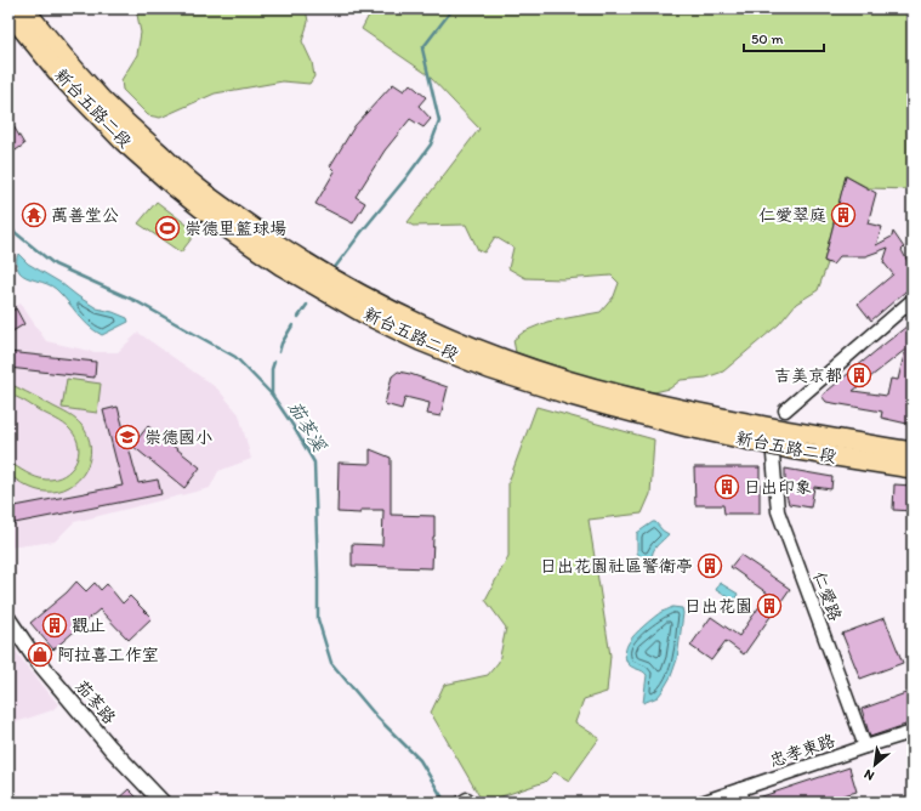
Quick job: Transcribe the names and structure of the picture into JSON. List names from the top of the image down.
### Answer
{
  "streets": {
    "main road": ["新台五路二段"],
    "street": ["仁愛路", "茄苳路", "忠孝東路"]
  },
  "crossings": [
    ["仁愛路", "忠孝東路"]
  ],
  "water": ["茄苳溪"],
  "places": {
    "temple": ["萬善堂公"],
    "building": [
      "仁愛翠庭",
      "吉美京都",
      "日出印象",
      "日出花園社區警衛亭",
      "日出花園",
      "觀止"
    ],
    "sports": ["崇德里籃球場"],
    "school or university": ["崇德國小"],
    "shop": ["阿拉喜工作室"]
  },
  "scale_bar": "50 m",
  "north": "bottom left"
}
